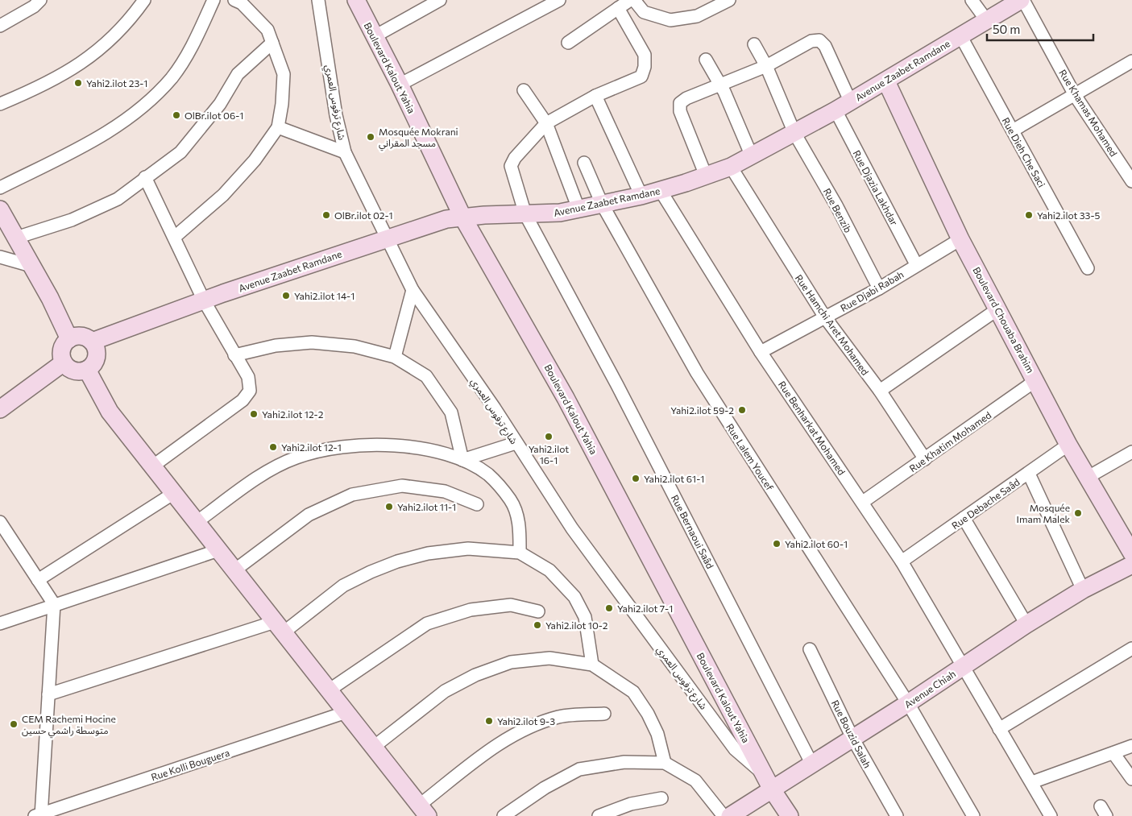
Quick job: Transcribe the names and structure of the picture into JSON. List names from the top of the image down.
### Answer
{
  "streets": {
    "street": [
      "Boulevard Kalout Yahia",
      "Avenue Zaabet Ramdane",
      "شارع ترفوس العمري",
      "Rue Khamas Mohamed",
      "Rue Dieh Che Saci",
      "Rue Djazia Lakhdar",
      "Rue Benzib",
      "Rue Djabi Rabah",
      "Boulevard Chouaba Brahim",
      "Rue Hamchi Aret Mohamed",
      "Rue Benharkat Mohamed",
      "Rue Khatim Mohamed",
      "Rue Lalem Youcef",
      "Rue Debache Saâd",
      "Rue Bernaoui Saâd",
      "Avenue Chiah",
      "Rue Bouzid Salah",
      "Rue Kolli Bouguera"
    ]
  },
  "crossings": [
    ["Boulevard Kalout Yahia", "Avenue Zaabet Ramdane"],
    ["Boulevard Kalout Yahia", "شارع ترفوس العمري"],
    ["Boulevard Kalout Yahia", "Avenue Chiah"],
    ["Avenue Zaabet Ramdane", "شارع ترفوس العمري"],
    ["Avenue Zaabet Ramdane", "Rue Khamas Mohamed"],
    ["Avenue Zaabet Ramdane", "Rue Dieh Che Saci"],
    ["Avenue Zaabet Ramdane", "Rue Djazia Lakhdar"],
    ["Avenue Zaabet Ramdane", "Rue Benzib"],
    ["Avenue Zaabet Ramdane", "Boulevard Chouaba Brahim"],
    ["Avenue Zaabet Ramdane", "Rue Hamchi Aret Mohamed"],
    ["Avenue Zaabet Ramdane", "Rue Benharkat Mohamed"],
    ["Avenue Zaabet Ramdane", "Rue Lalem Youcef"],
    ["Avenue Zaabet Ramdane", "Rue Bernaoui Saâd"],
    ["شارع ترفوس العمري", "Avenue Chiah"],
    ["Rue Djazia Lakhdar", "Rue Djabi Rabah"],
    ["Rue Benzib", "Rue Djabi Rabah"],
    ["Rue Djabi Rabah", "Boulevard Chouaba Brahim"],
    ["Rue Djabi Rabah", "Rue Hamchi Aret Mohamed"],
    ["Rue Djabi Rabah", "Rue Benharkat Mohamed"],
    ["Boulevard Chouaba Brahim", "Rue Khatim Mohamed"],
    ["Boulevard Chouaba Brahim", "Rue Debache Saâd"],
    ["Rue Hamchi Aret Mohamed", "Rue Khatim Mohamed"],
    ["Rue Benharkat Mohamed", "Rue Khatim Mohamed"],
    ["Rue Benharkat Mohamed", "Rue Debache Saâd"],
    ["Rue Benharkat Mohamed", "Avenue Chiah"],
    ["Rue Lalem Youcef", "Avenue Chiah"],
    ["Rue Bernaoui Saâd", "Avenue Chiah"],
    ["Avenue Chiah", "Rue Bouzid Salah"]
  ],
  "places": [
    "Yahi2.ilot 23-1",
    "OlBr.ilot 06-1",
    "Mosquée Mokrani مسجد المقراني",
    "OlBr.ilot 02-1",
    "Yahi2.ilot 33-5",
    "Yahi2.ilot 14-1",
    "Yahi2.ilot 59-2",
    "Yahi2.ilot 12-2",
    "Yahi2.ilot 16-1",
    "Yahi2.ilot 12-1",
    "Yahi2.ilot 61-1",
    "Yahi2.ilot 11-1",
    "Mosquée Imam Malek",
    "Yahi2.ilot 60-1",
    "Yahi2.ilot 7-1",
    "Yahi2.ilot 10-2",
    "Yahi2.ilot 9-3",
    "CEM Rachemi Hocine متوسطة راشمي حسين"
  ],
  "scale_bar": "50 m"
}
